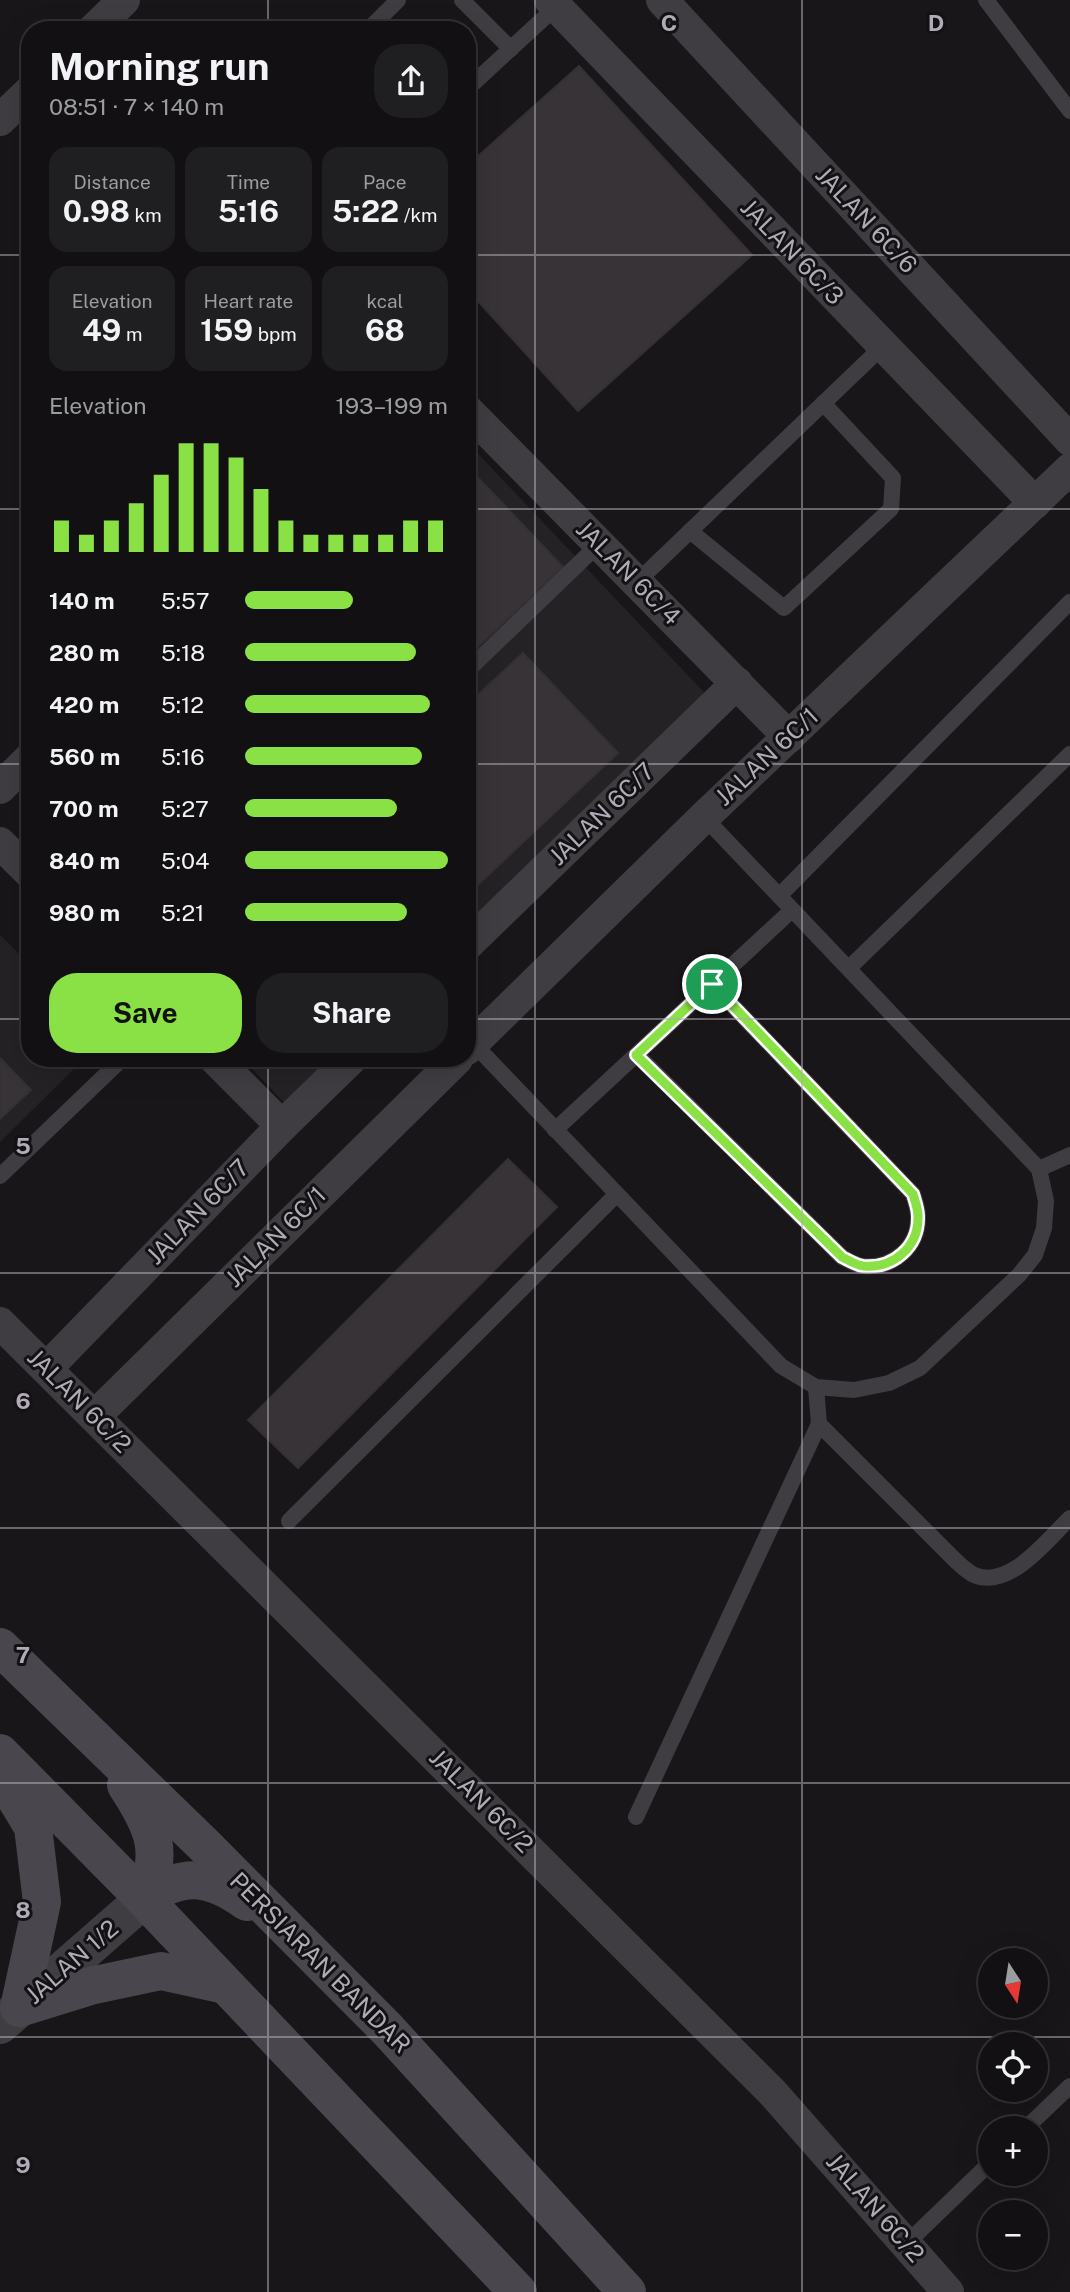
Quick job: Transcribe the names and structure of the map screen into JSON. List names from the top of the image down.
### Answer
{
  "streets": {
    "main road": ["PERSIARAN BANDAR"],
    "street": [
      "JALAN 6C/6",
      "JALAN 6C/3",
      "JALAN 6C/4",
      "JALAN 6C/1",
      "JALAN 6C/7",
      "JALAN 6C/2",
      "JALAN 1/2"
    ]
  },
  "crossings": [
    ["JALAN 6C/3", "JALAN 6C/1"],
    ["JALAN 6C/4", "JALAN 6C/1"],
    ["JALAN 6C/4", "JALAN 6C/7"],
    ["JALAN 6C/1", "JALAN 6C/2"],
    ["JALAN 6C/7", "JALAN 6C/2"]
  ],
  "north": "bottom",
  "page": {
    "heading": ["Morning run", "08:51 · 7 × 140 m"],
    "stats": [
      ["Distance", "0.98 km"],
      ["Time", "5:16"],
      ["Pace", "5:22 /km"],
      ["Elevation", "49 m"],
      ["Heart rate", "159 bpm"],
      ["kcal", "68"]
    ],
    "chart": ["Elevation", "193–199 m"],
    "list": [
      {
        "name": "140 m",
        "note": "5:57"
      },
      {
        "name": "280 m",
        "note": "5:18"
      },
      {
        "name": "420 m",
        "note": "5:12"
      },
      {
        "name": "560 m",
        "note": "5:16"
      },
      {
        "name": "700 m",
        "note": "5:27"
      },
      {
        "name": "840 m",
        "note": "5:04"
      },
      {
        "name": "980 m",
        "note": "5:21"
      }
    ],
    "buttons": ["Save", "Share"],
    "map_buttons": ["+", "−"]
  },
  "grid": {
    "columns": ["C", "D"],
    "rows": [
      "5",
      "6",
      "7",
      "8",
      "9"
    ]
  }
}
